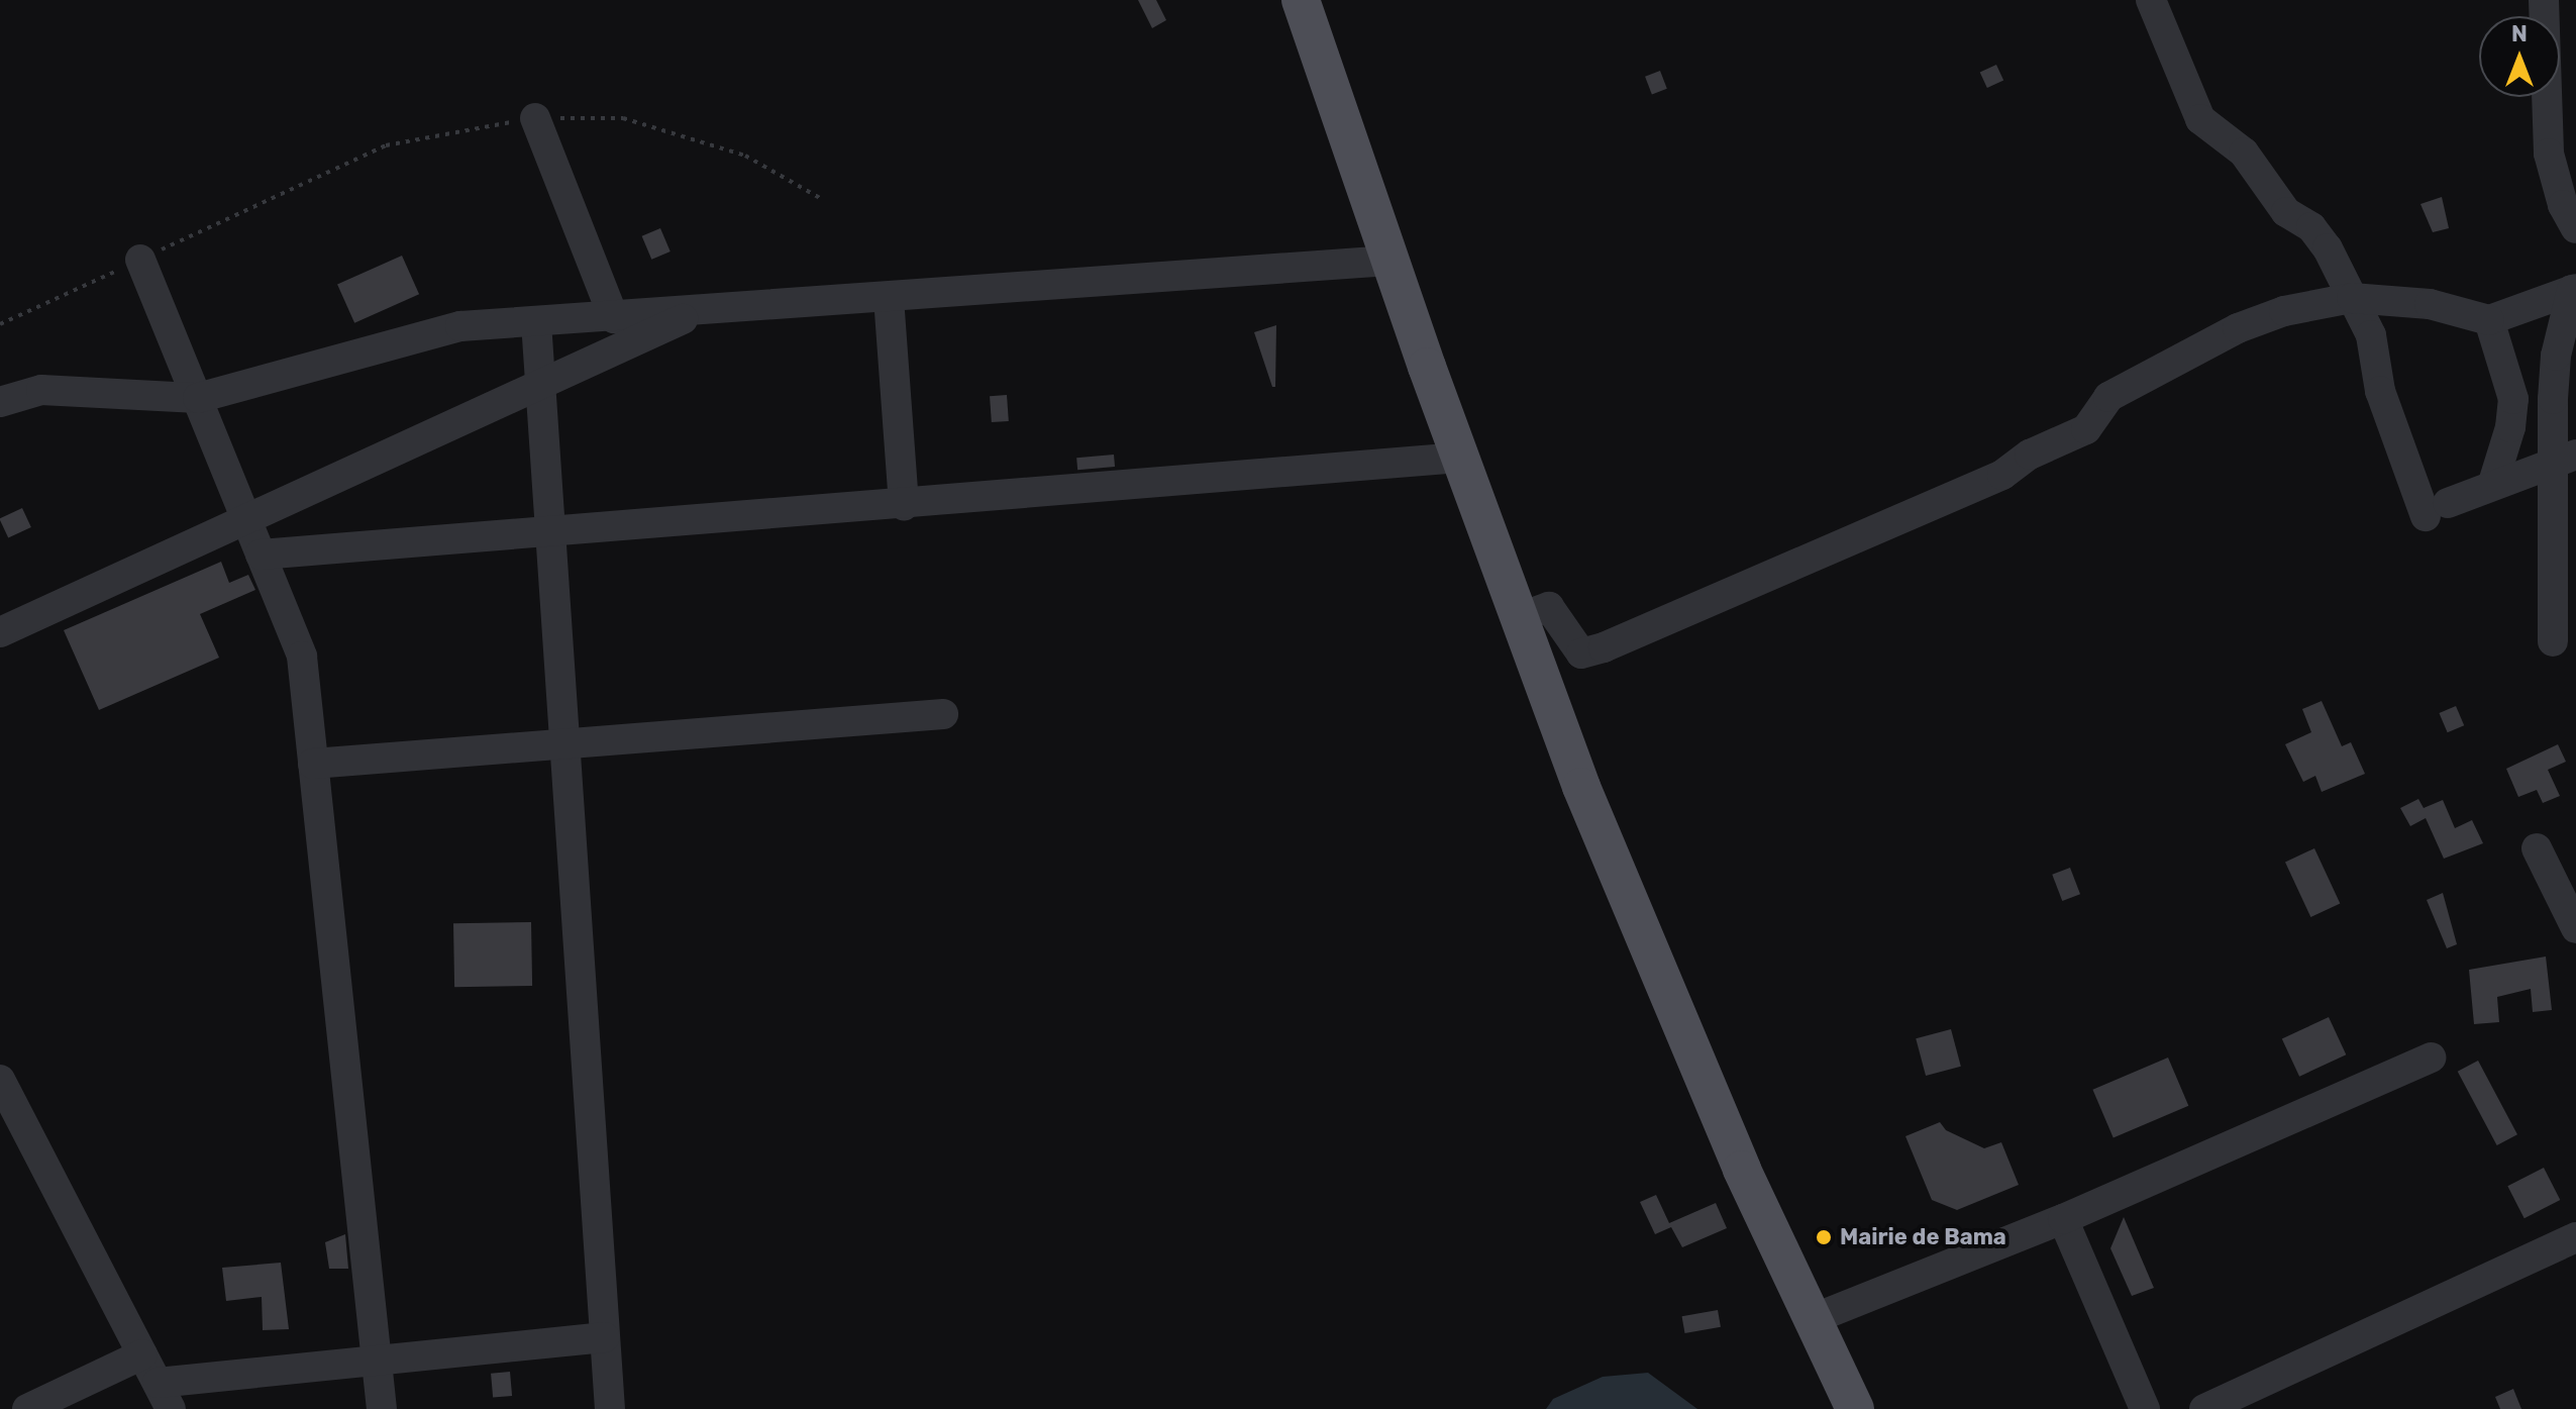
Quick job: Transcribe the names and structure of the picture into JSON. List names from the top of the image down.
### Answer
{
  "places": ["Mairie de Bama"],
  "north": "top"
}
